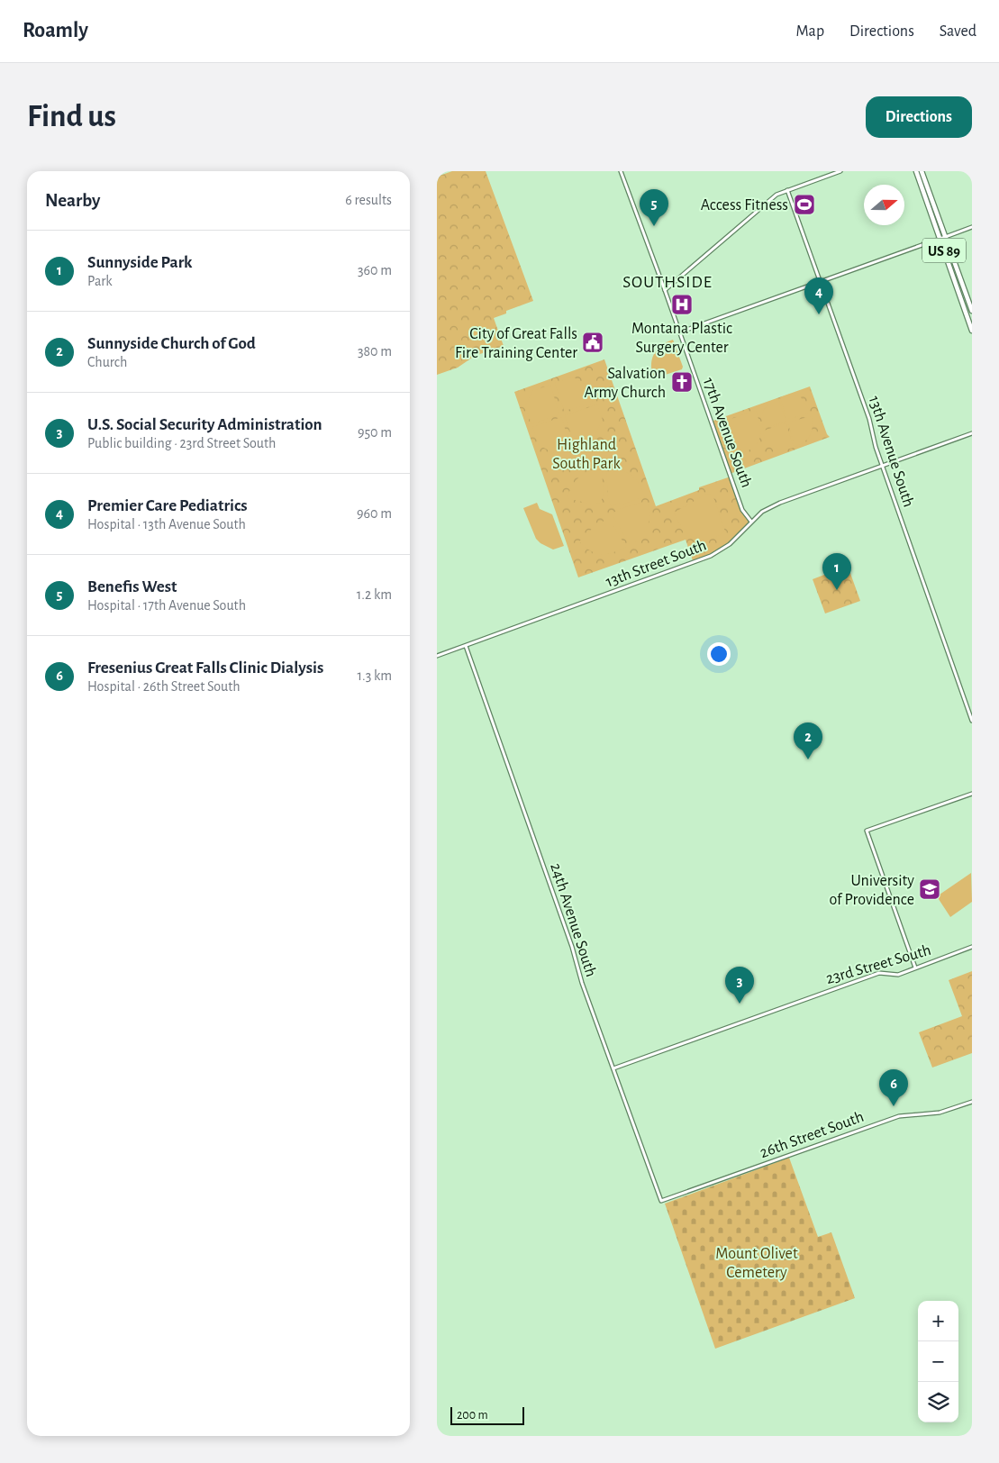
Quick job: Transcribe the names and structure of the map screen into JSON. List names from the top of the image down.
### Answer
{
  "streets": {
    "highway": ["US 89"],
    "street": [
      "17th Avenue South",
      "13th Avenue South",
      "13th Street South",
      "24th Avenue South",
      "23rd Street South",
      "26th Street South"
    ]
  },
  "crossings": [
    ["17th Avenue South", "13th Street South"],
    ["13th Avenue South", "13th Street South"],
    ["13th Street South", "24th Avenue South"],
    ["24th Avenue South", "23rd Street South"],
    ["24th Avenue South", "26th Street South"]
  ],
  "districts": ["SOUTHSIDE"],
  "parks": ["Highland South Park", "Mount Olivet Cemetery"],
  "places": {
    "sports": ["Access Fitness"],
    "hospital": ["Montana Plastic Surgery Center"],
    "public building": ["City of Great Falls Fire Training Center"],
    "church": ["Salvation Army Church"],
    "school or university": ["University of Providence"]
  },
  "scale_bar": "200 m",
  "north": "right",
  "page": {
    "header": "Roamly",
    "nav": ["Map", "Directions", "Saved"],
    "buttons": "Directions",
    "title": "Find us",
    "heading": ["Nearby", "6 results"],
    "pins": [
      "5",
      "4",
      "1",
      "2",
      "3",
      "6"
    ],
    "list": [
      {
        "mark": "1",
        "name": "Sunnyside Park",
        "note": "Park",
        "value": "360 m"
      },
      {
        "mark": "2",
        "name": "Sunnyside Church of God",
        "note": "Church",
        "value": "380 m"
      },
      {
        "mark": "3",
        "name": "U.S. Social Security Administration",
        "note": "Public building · 23rd Street South",
        "value": "950 m"
      },
      {
        "mark": "4",
        "name": "Premier Care Pediatrics",
        "note": "Hospital · 13th Avenue South",
        "value": "960 m"
      },
      {
        "mark": "5",
        "name": "Benefis West",
        "note": "Hospital · 17th Avenue South",
        "value": "1.2 km"
      },
      {
        "mark": "6",
        "name": "Fresenius Great Falls Clinic Dialysis",
        "note": "Hospital · 26th Street South",
        "value": "1.3 km"
      }
    ],
    "map_buttons": ["+", "−"],
    "scale": "200 m"
  }
}
